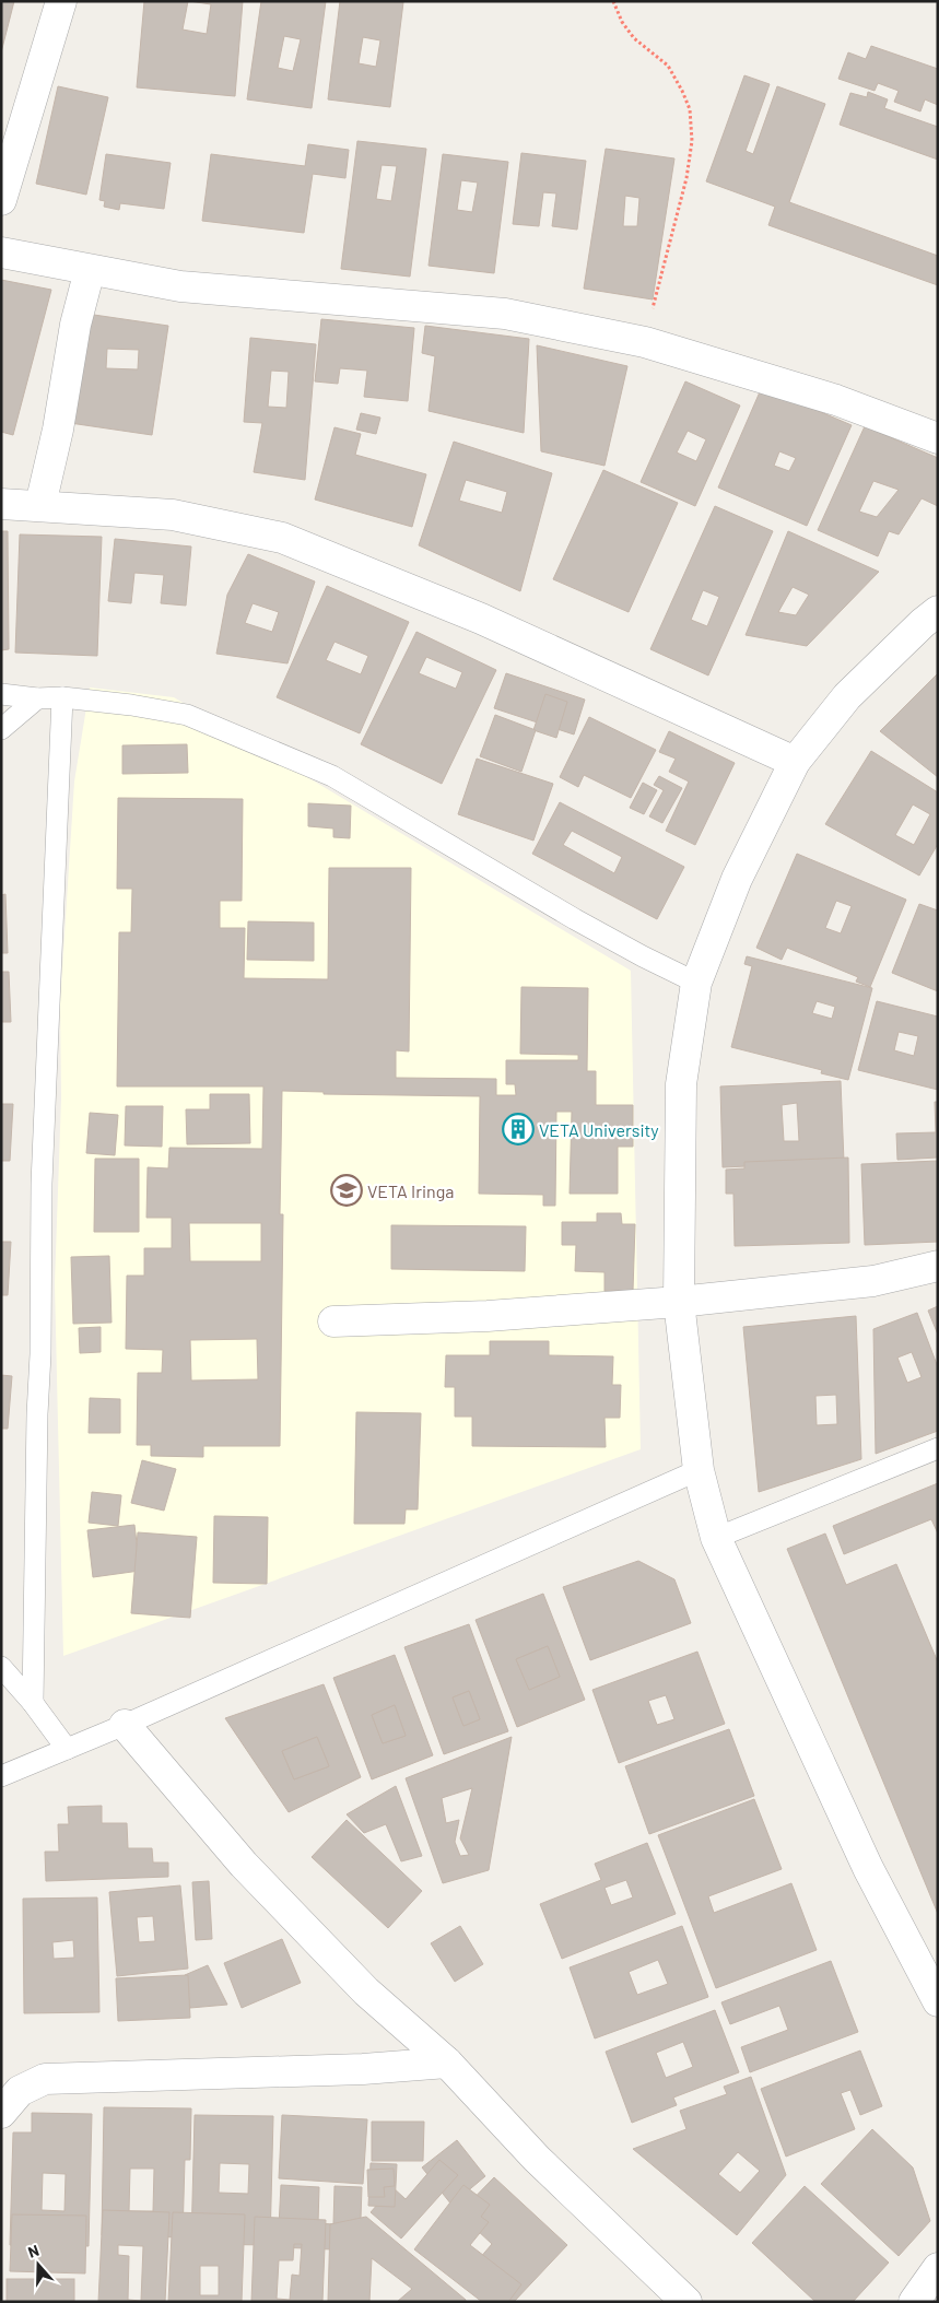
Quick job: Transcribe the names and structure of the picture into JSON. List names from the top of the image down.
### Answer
{
  "places": {
    "building": ["VETA University"],
    "school or university": ["VETA Iringa"]
  },
  "north": "top"
}
